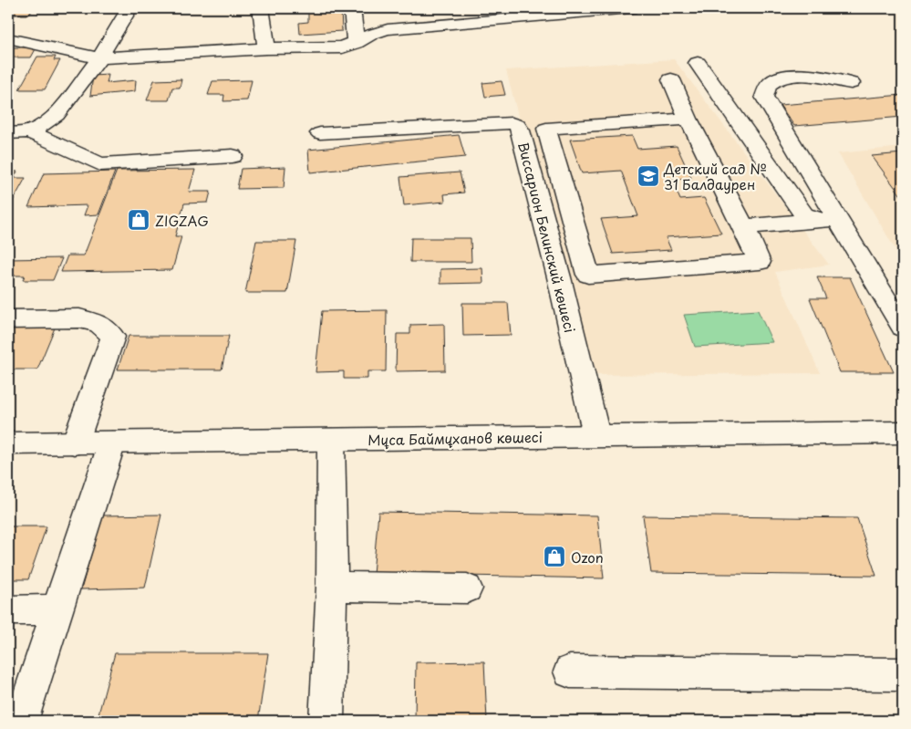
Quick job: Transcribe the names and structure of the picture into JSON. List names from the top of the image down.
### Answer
{
  "streets": {
    "main road": ["Виссарион Белинский көшесі", "Мұса Баймұханов көшесі"]
  },
  "crossings": [
    ["Виссарион Белинский көшесі", "Мұса Баймұханов көшесі"]
  ],
  "places": {
    "school or university": ["Детский сад № 31 Балдаурен"],
    "shop": ["ZIGZAG", "Ozon"]
  }
}
